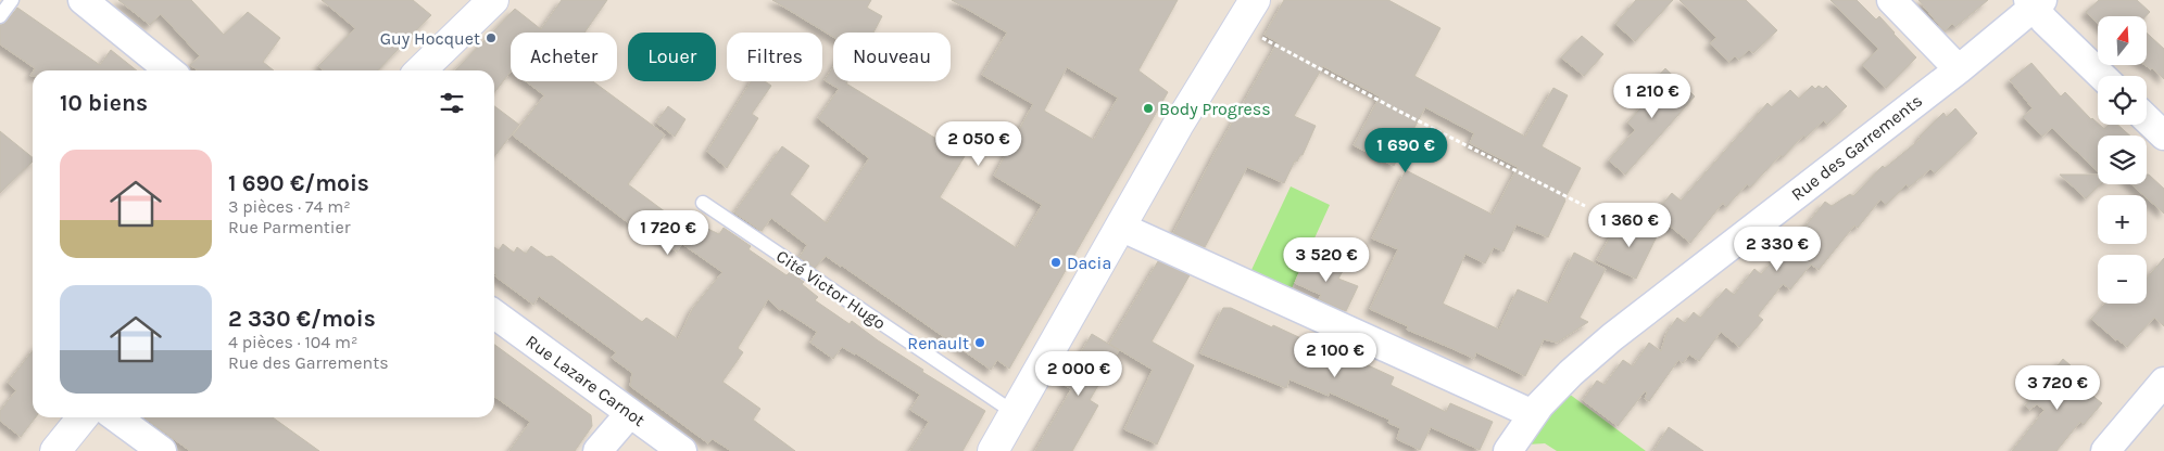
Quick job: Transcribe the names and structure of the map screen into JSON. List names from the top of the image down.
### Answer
{
  "streets": {
    "street": ["Rue des Garrements", "Rue Lazare Carnot"],
    "lane": ["Cité Victor Hugo"]
  },
  "places": [
    "Guy Hocquet",
    "Body Progress",
    "Dacia",
    "Renault"
  ],
  "north": "top",
  "page": {
    "map_buttons": ["+", "−"],
    "chip": [
      "Acheter",
      "Louer",
      "Filtres",
      "Nouveau"
    ],
    "heading": "10 biens",
    "price": [
      "1 210 €",
      "2 050 €",
      "1 690 €",
      "1 360 €",
      "1 720 €",
      "2 330 €",
      "3 520 €",
      "2 100 €",
      "2 000 €",
      "3 720 €"
    ],
    "list": [
      {
        "name": "1 690 €/mois",
        "note": "3 pièces · 74 m² · Rue Parmentier"
      },
      {
        "name": "2 330 €/mois",
        "note": "4 pièces · 104 m² · Rue des Garrements"
      }
    ]
  }
}
